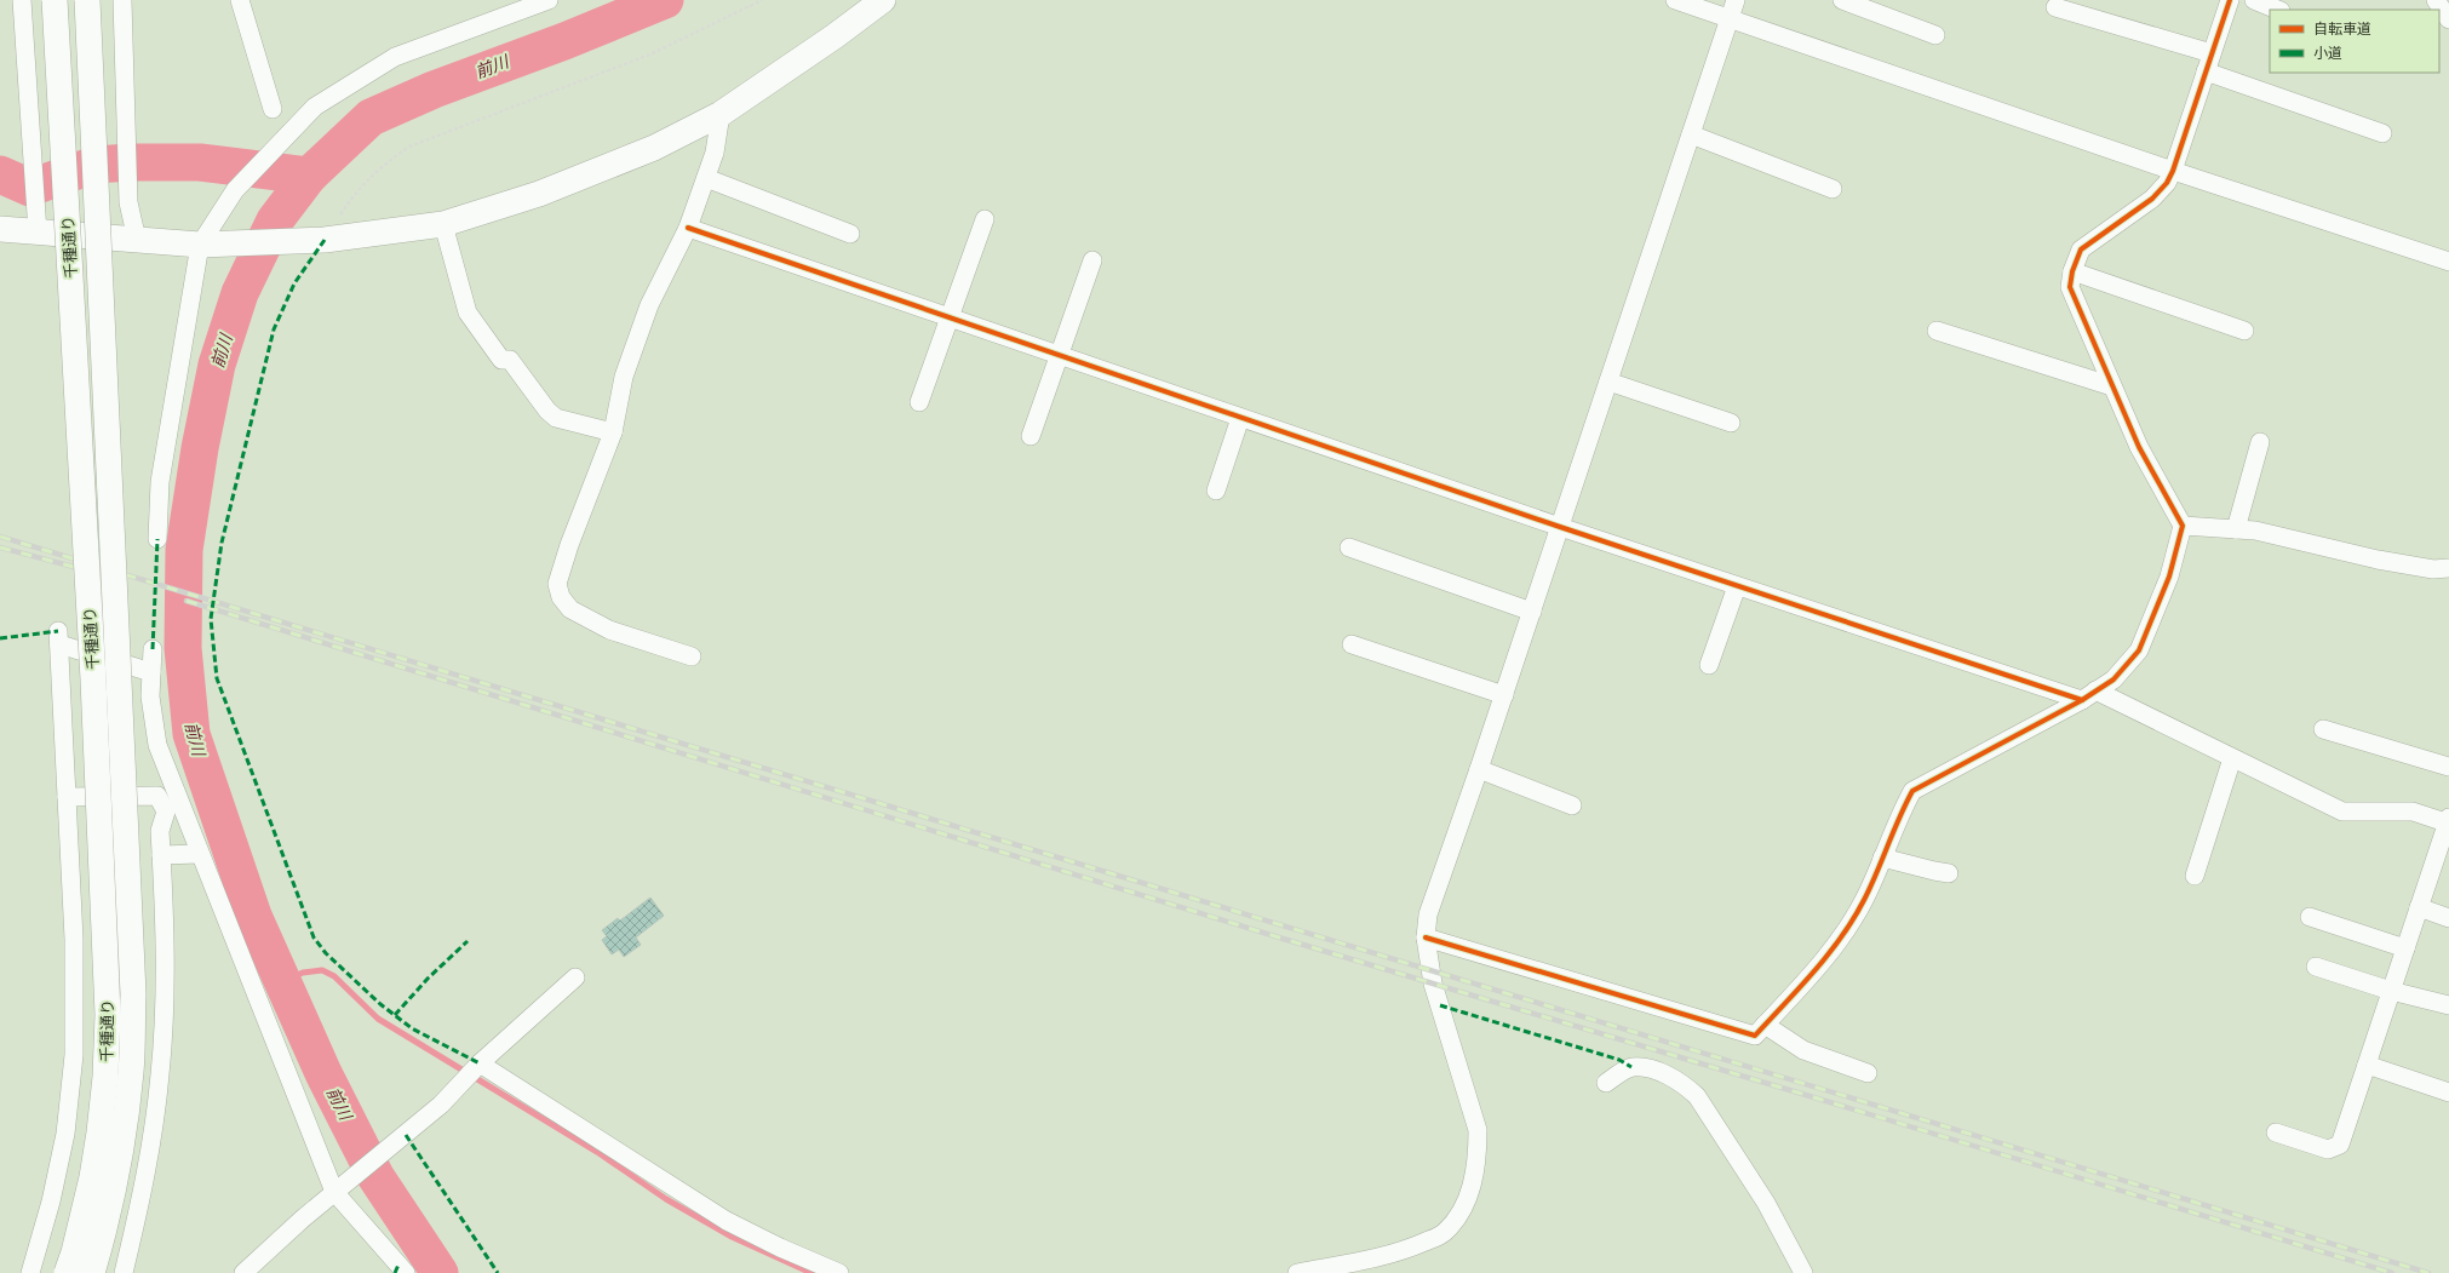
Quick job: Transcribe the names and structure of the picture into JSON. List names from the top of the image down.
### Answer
{
  "streets": {
    "street": ["千種通り"]
  },
  "water": ["前川"],
  "legend": ["自転車道", "小道"]
}
